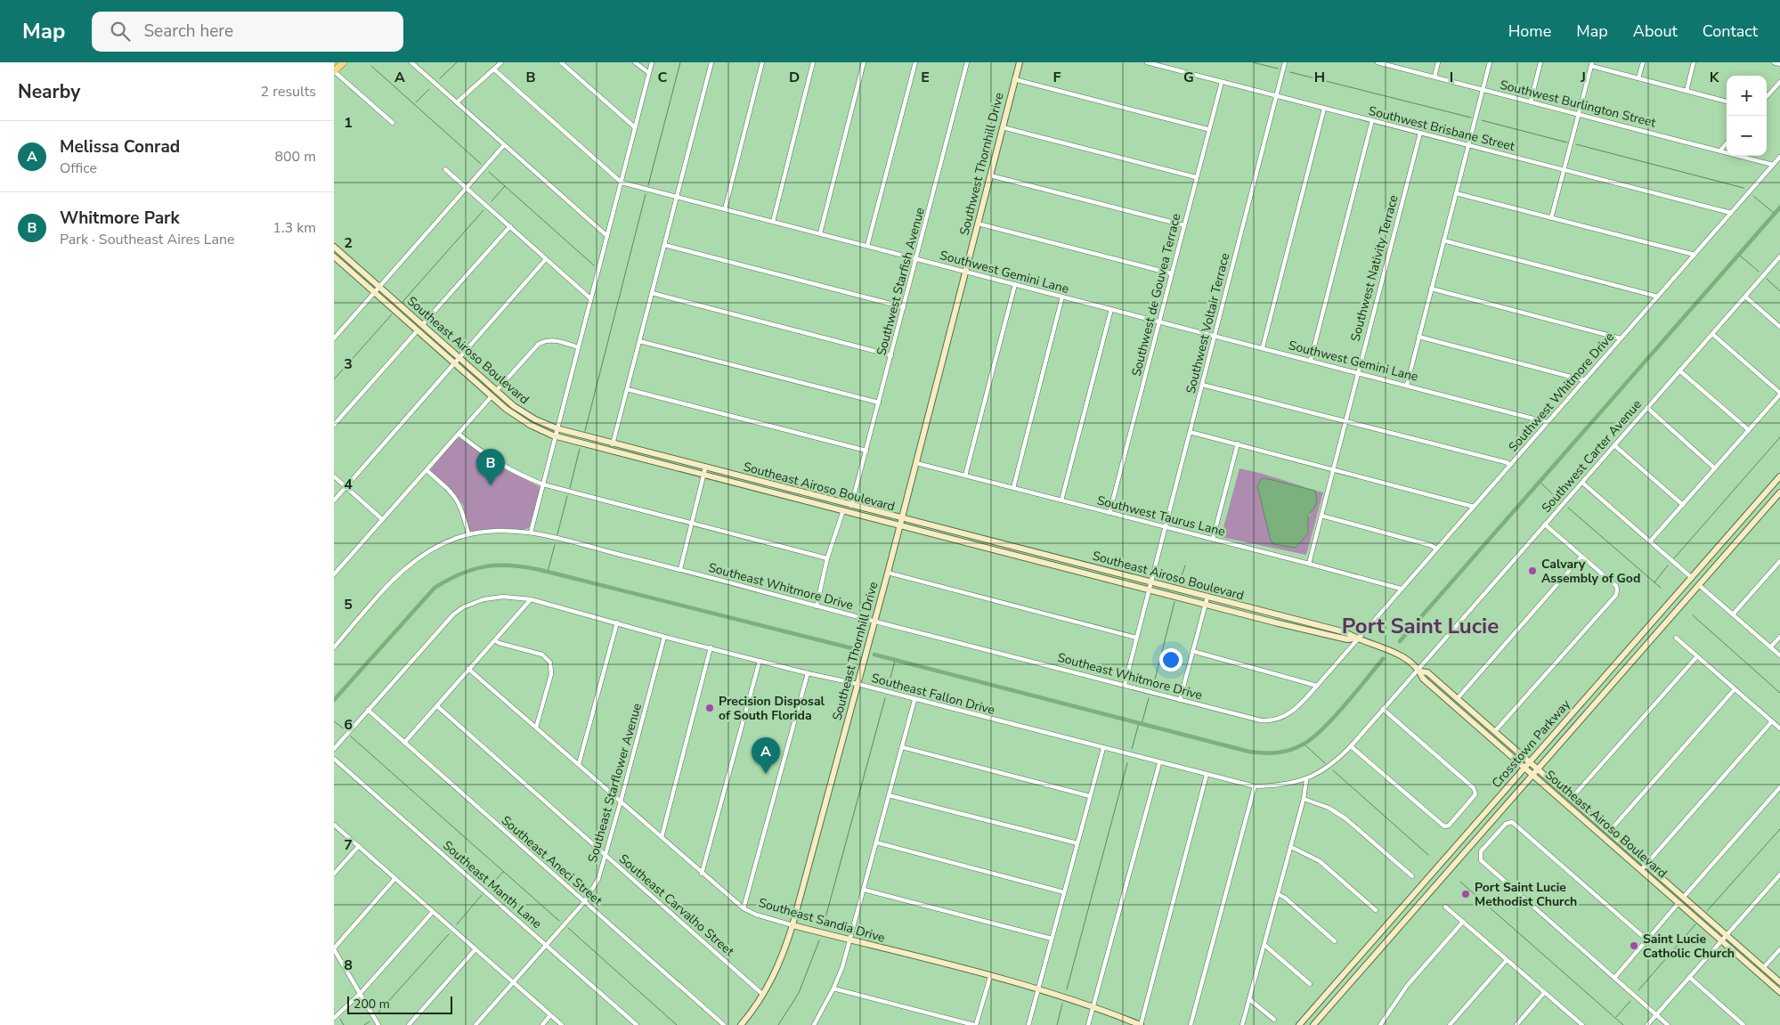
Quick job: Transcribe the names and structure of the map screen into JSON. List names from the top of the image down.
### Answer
{
  "streets": {
    "main road": [
      "Southwest Thornhill Drive",
      "Southeast Airoso Boulevard",
      "Southeast Thornhill Drive",
      "Crosstown Parkway",
      "Southeast Sandia Drive"
    ],
    "street": [
      "Southwest Burlington Street",
      "Southwest Brisbane Street",
      "Southwest Nativity Terrace",
      "Southwest Gemini Lane",
      "Southwest Starfish Avenue",
      "Southwest de Gouvea Terrace",
      "Southwest Voltair Terrace",
      "Southwest Whitmore Drive",
      "Southwest Carter Avenue",
      "Southwest Taurus Lane",
      "Southeast Whitmore Drive",
      "Southeast Fallon Drive",
      "Southeast Starflower Avenue",
      "Southeast Aneci Street",
      "Southeast Manth Lane",
      "Southeast Carvalho Street"
    ]
  },
  "crossings": [
    ["Southwest Burlington Street", "Southwest Whitmore Drive"],
    ["Southwest Brisbane Street", "Southwest Nativity Terrace"],
    ["Southwest Brisbane Street", "Southwest de Gouvea Terrace"],
    ["Southwest Brisbane Street", "Southwest Voltair Terrace"],
    ["Southwest Brisbane Street", "Southwest Whitmore Drive"],
    ["Southwest Thornhill Drive", "Southwest Gemini Lane"],
    ["Southwest Thornhill Drive", "Southeast Thornhill Drive"],
    ["Southwest Nativity Terrace", "Southwest Gemini Lane"],
    ["Southwest Nativity Terrace", "Southwest Taurus Lane"],
    ["Southwest Gemini Lane", "Southwest Starfish Avenue"],
    ["Southwest Gemini Lane", "Southwest de Gouvea Terrace"],
    ["Southwest Gemini Lane", "Southwest Voltair Terrace"],
    ["Southwest Gemini Lane", "Southwest Whitmore Drive"],
    ["Southwest Gemini Lane", "Southeast Thornhill Drive"],
    ["Southwest Starfish Avenue", "Southeast Airoso Boulevard"],
    ["Southwest de Gouvea Terrace", "Southwest Taurus Lane"],
    ["Southwest Voltair Terrace", "Southeast Airoso Boulevard"],
    ["Southwest Voltair Terrace", "Southwest Taurus Lane"],
    ["Southwest Voltair Terrace", "Southeast Whitmore Drive"],
    ["Southeast Airoso Boulevard", "Southwest Whitmore Drive"],
    ["Southeast Airoso Boulevard", "Southwest Carter Avenue"],
    ["Southeast Airoso Boulevard", "Southeast Whitmore Drive"],
    ["Southeast Airoso Boulevard", "Southeast Thornhill Drive"],
    ["Southeast Airoso Boulevard", "Crosstown Parkway"],
    ["Southwest Whitmore Drive", "Southwest Taurus Lane"],
    ["Southwest Whitmore Drive", "Southeast Whitmore Drive"],
    ["Southwest Carter Avenue", "Southeast Fallon Drive"],
    ["Southwest Taurus Lane", "Southeast Thornhill Drive"],
    ["Southeast Whitmore Drive", "Southeast Thornhill Drive"],
    ["Southeast Thornhill Drive", "Southeast Fallon Drive"],
    ["Southeast Thornhill Drive", "Southeast Carvalho Street"],
    ["Southeast Thornhill Drive", "Southeast Sandia Drive"],
    ["Southeast Fallon Drive", "Southeast Starflower Avenue"],
    ["Southeast Fallon Drive", "Southeast Aneci Street"],
    ["Southeast Starflower Avenue", "Southeast Aneci Street"],
    ["Southeast Starflower Avenue", "Southeast Manth Lane"],
    ["Southeast Starflower Avenue", "Southeast Carvalho Street"],
    ["Southeast Starflower Avenue", "Southeast Sandia Drive"]
  ],
  "districts": ["Port Saint Lucie"],
  "places": [
    "Calvary Assembly of God",
    "Precision Disposal of South Florida",
    "Port Saint Lucie Methodist Church",
    "Saint Lucie Catholic Church"
  ],
  "scale_bar": "200 m",
  "page": {
    "header": "Map",
    "search": "Search here",
    "nav": [
      "Home",
      "Map",
      "About",
      "Contact"
    ],
    "heading": ["Nearby", "2 results"],
    "map_buttons": ["+", "−"],
    "list": [
      {
        "mark": "A",
        "name": "Melissa Conrad",
        "note": "Office",
        "value": "800 m"
      },
      {
        "mark": "B",
        "name": "Whitmore Park",
        "note": "Park · Southeast Aires Lane",
        "value": "1.3 km"
      }
    ],
    "pins": ["B", "A"],
    "scale": "200 m"
  },
  "grid": {
    "columns": [
      "A",
      "B",
      "C",
      "D",
      "E",
      "F",
      "G",
      "H",
      "I",
      "J",
      "K"
    ],
    "rows": [
      "1",
      "2",
      "3",
      "4",
      "5",
      "6",
      "7",
      "8"
    ]
  }
}
